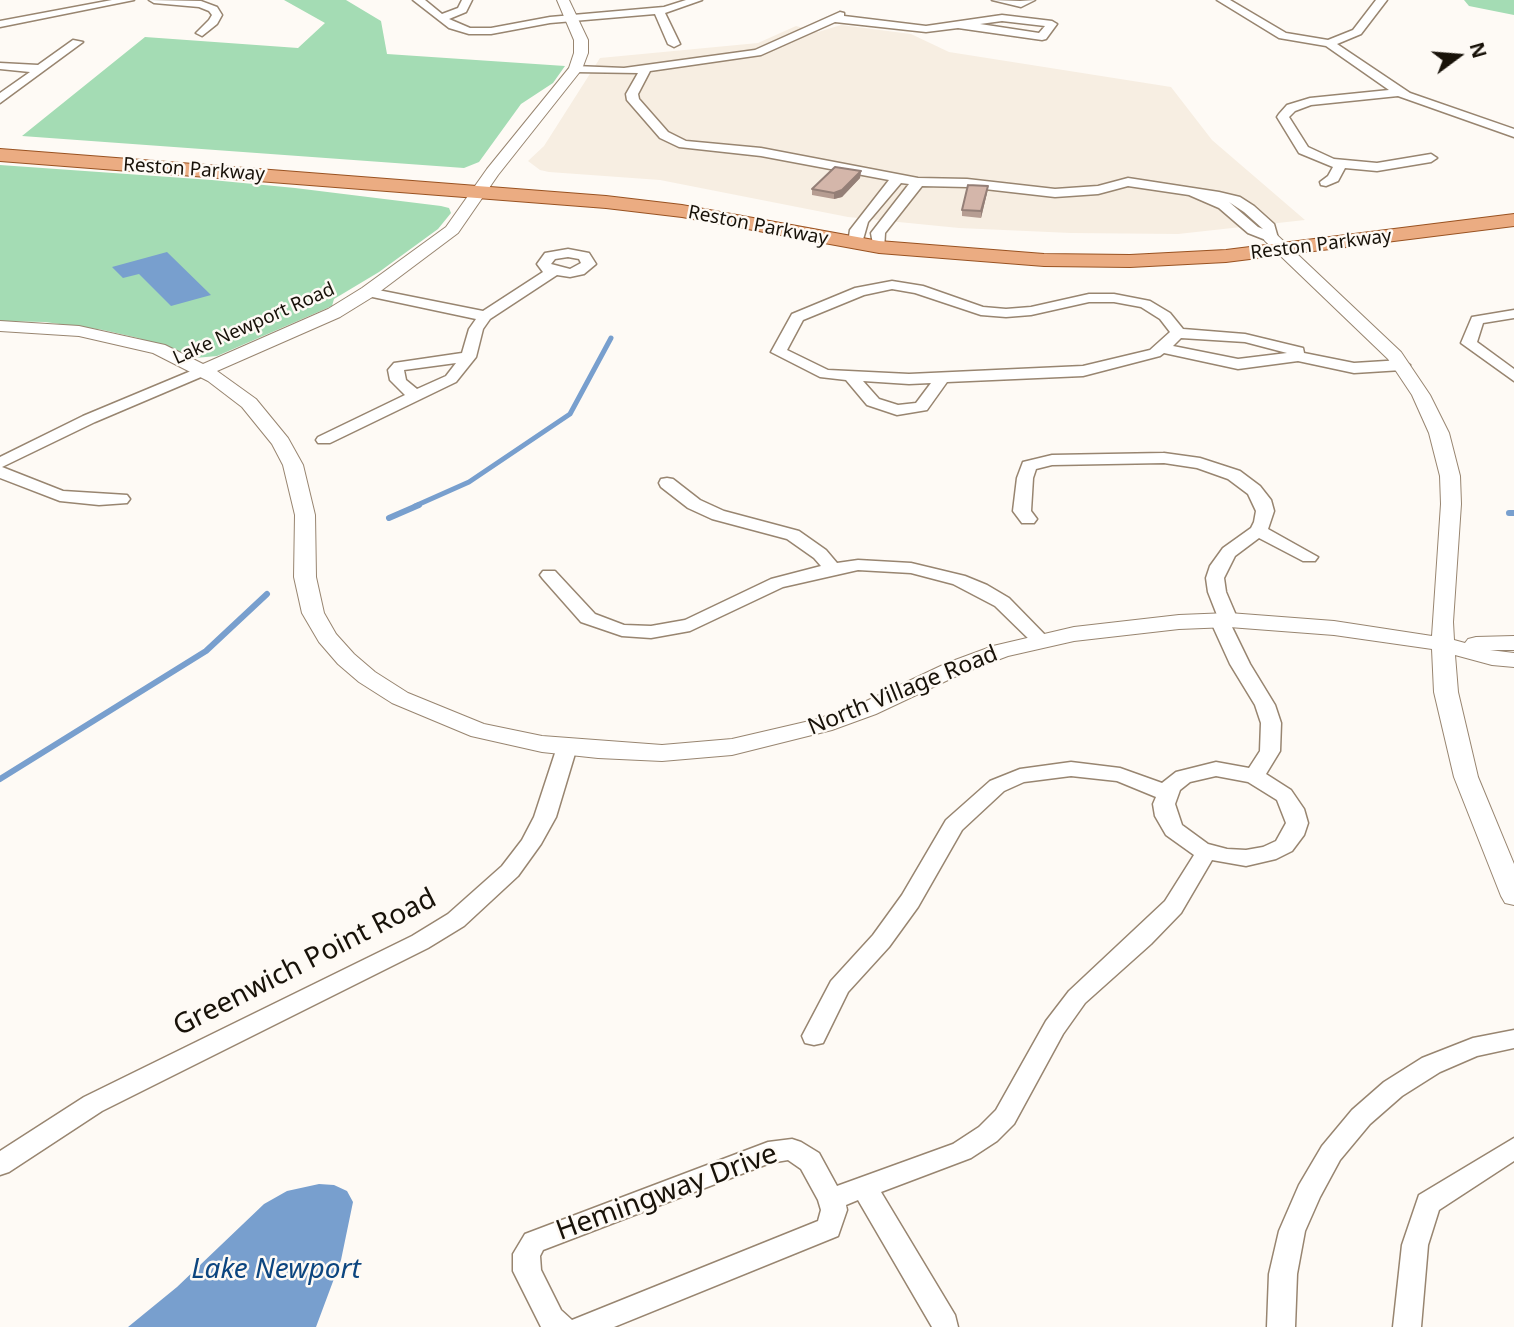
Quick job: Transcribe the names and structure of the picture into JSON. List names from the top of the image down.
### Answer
{
  "streets": {
    "main road": ["Reston Parkway"],
    "street": [
      "Lake Newport Road",
      "North Village Road",
      "Greenwich Point Road",
      "Hemingway Drive"
    ]
  },
  "crossings": [
    ["Reston Parkway", "Lake Newport Road"],
    ["Lake Newport Road", "North Village Road"],
    ["North Village Road", "Greenwich Point Road"]
  ],
  "water": ["Lake Newport"],
  "north": "right"
}
